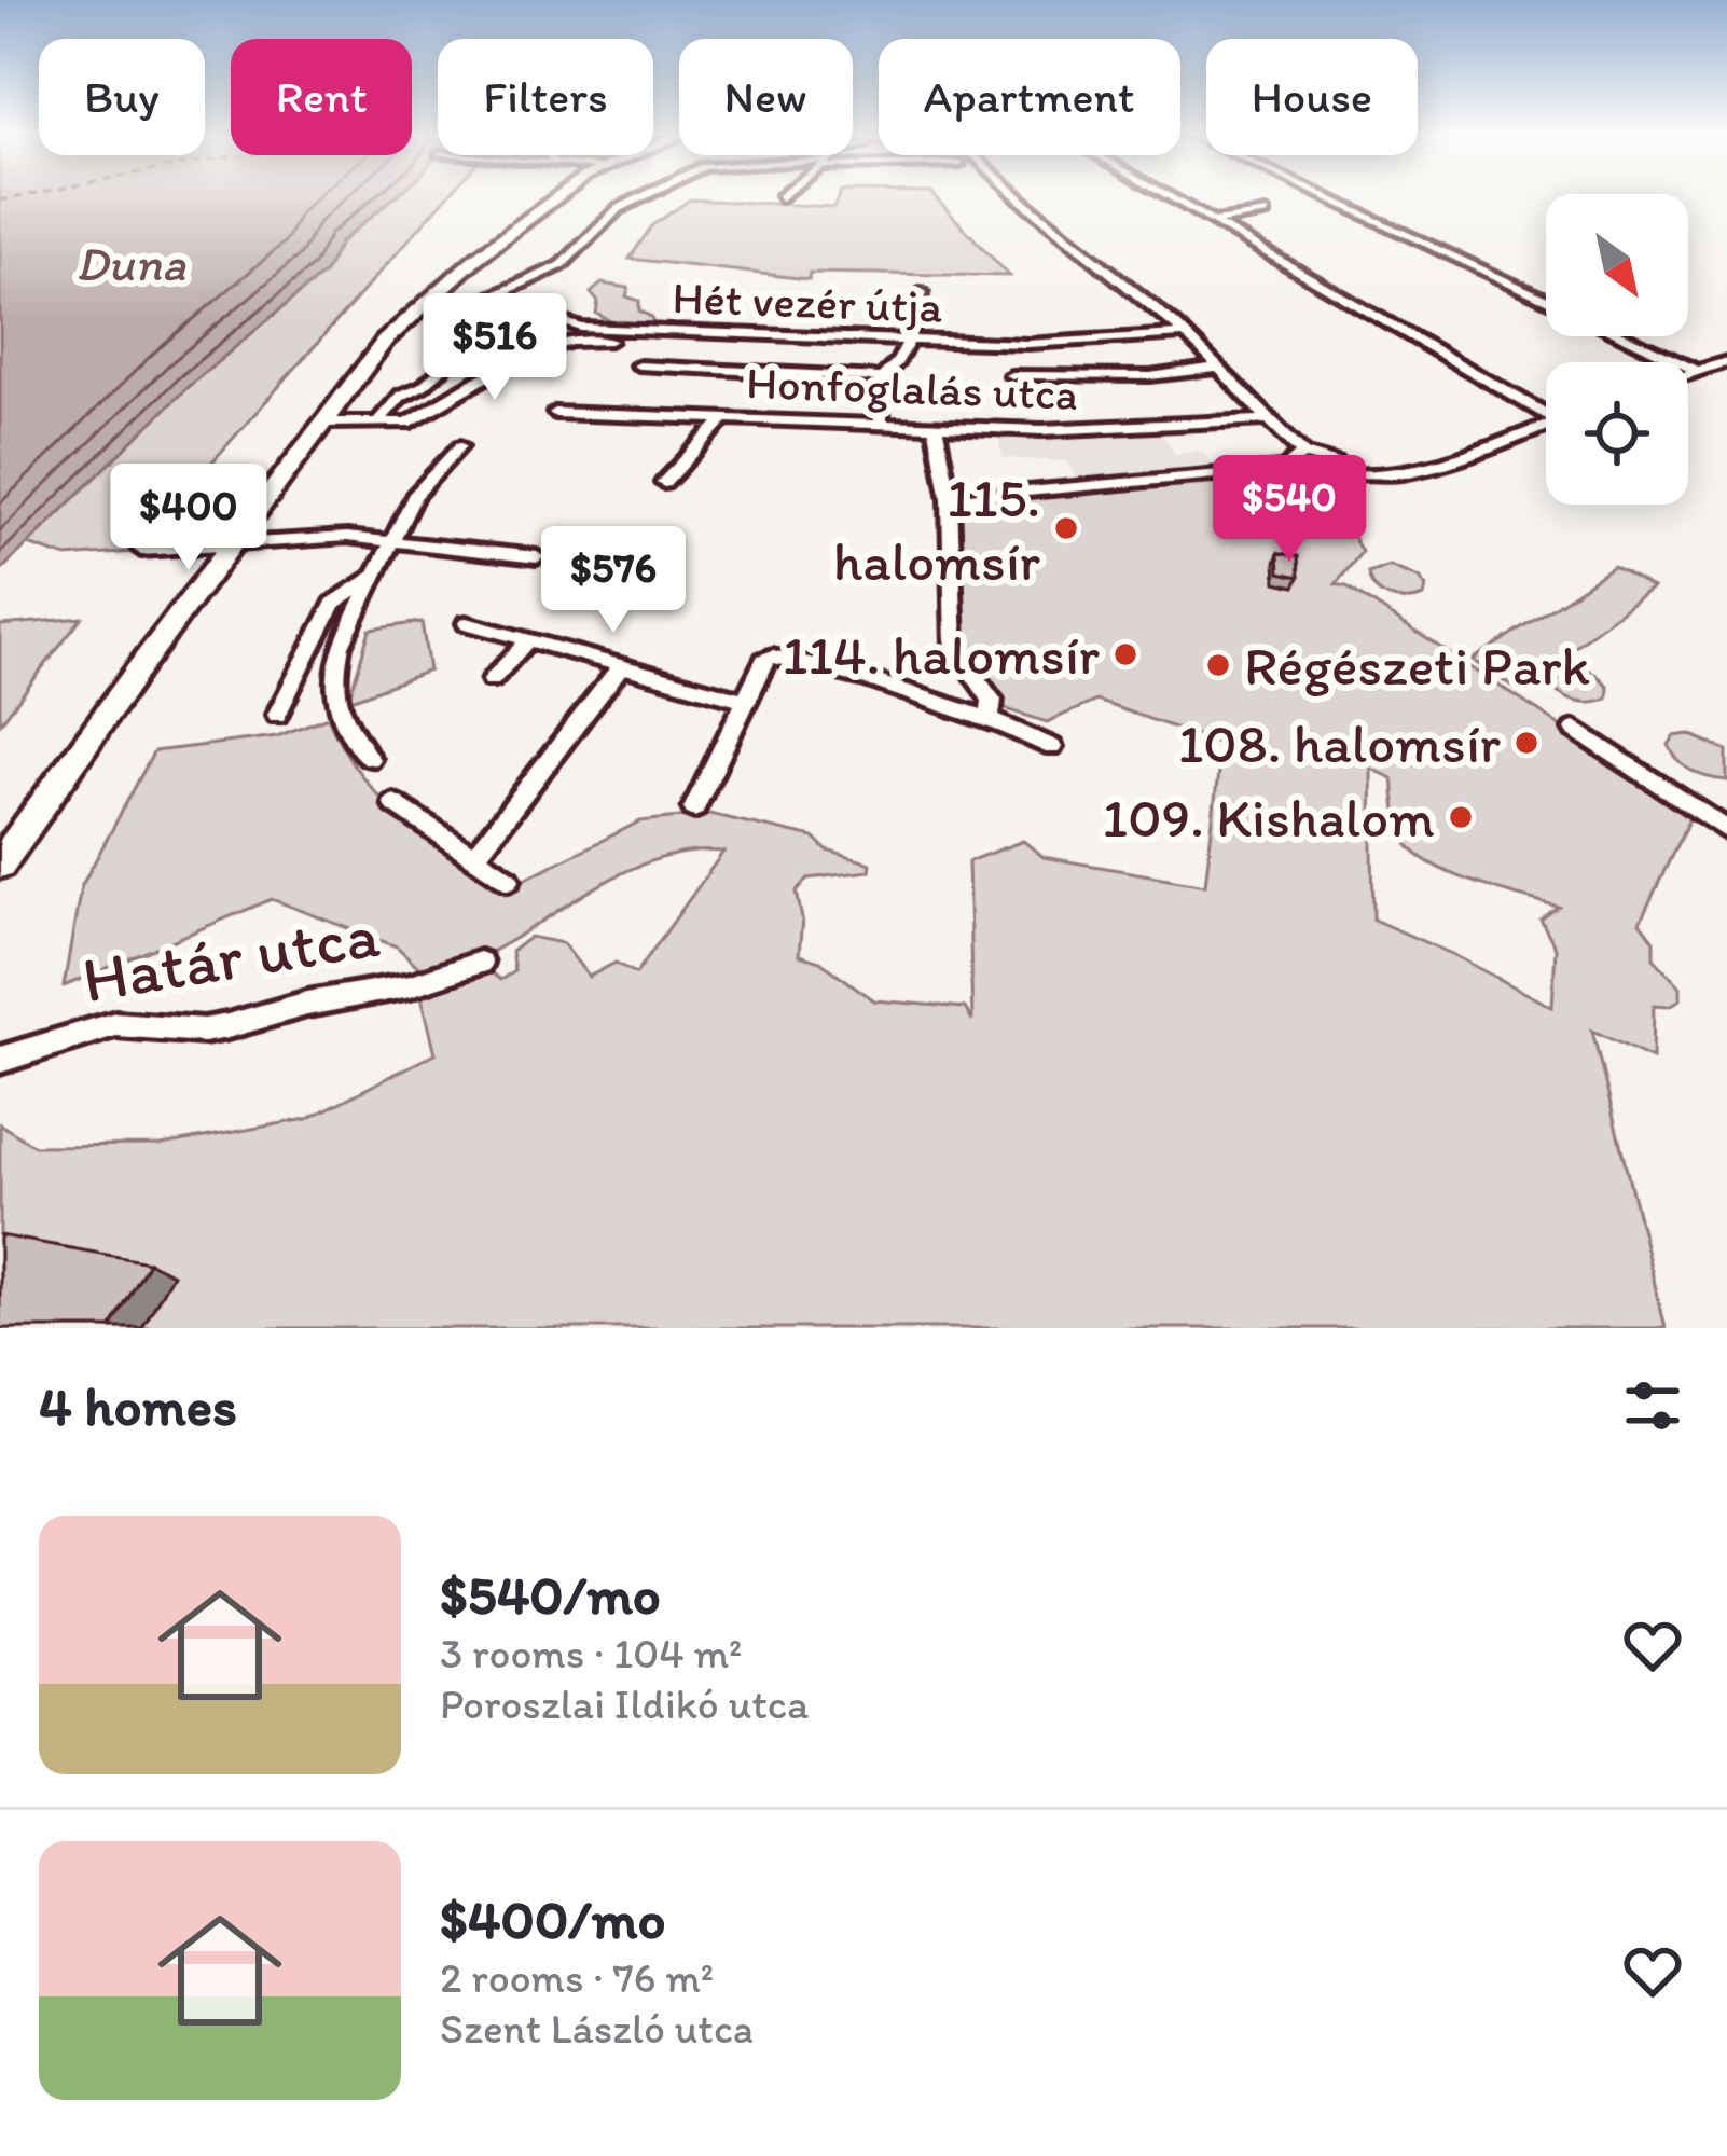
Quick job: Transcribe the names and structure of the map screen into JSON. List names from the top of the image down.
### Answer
{
  "streets": {
    "street": ["Hét vezér útja", "Honfoglalás utca", "Határ utca"]
  },
  "water": ["Duna"],
  "places": [
    "115. halomsír",
    "114. halomsír",
    "Régészeti Park",
    "108. halomsír",
    "109. Kishalom"
  ],
  "north": "bottom right",
  "page": {
    "chip": [
      "Buy",
      "Rent",
      "Filters",
      "New",
      "Apartment",
      "House"
    ],
    "price": [
      "$516",
      "$540",
      "$400",
      "$576"
    ],
    "heading": "4 homes",
    "list": [
      {
        "name": "$540/mo",
        "note": "3 rooms · 104 m² · Poroszlai Ildikó utca"
      },
      {
        "name": "$400/mo",
        "note": "2 rooms · 76 m² · Szent László utca"
      }
    ]
  }
}
